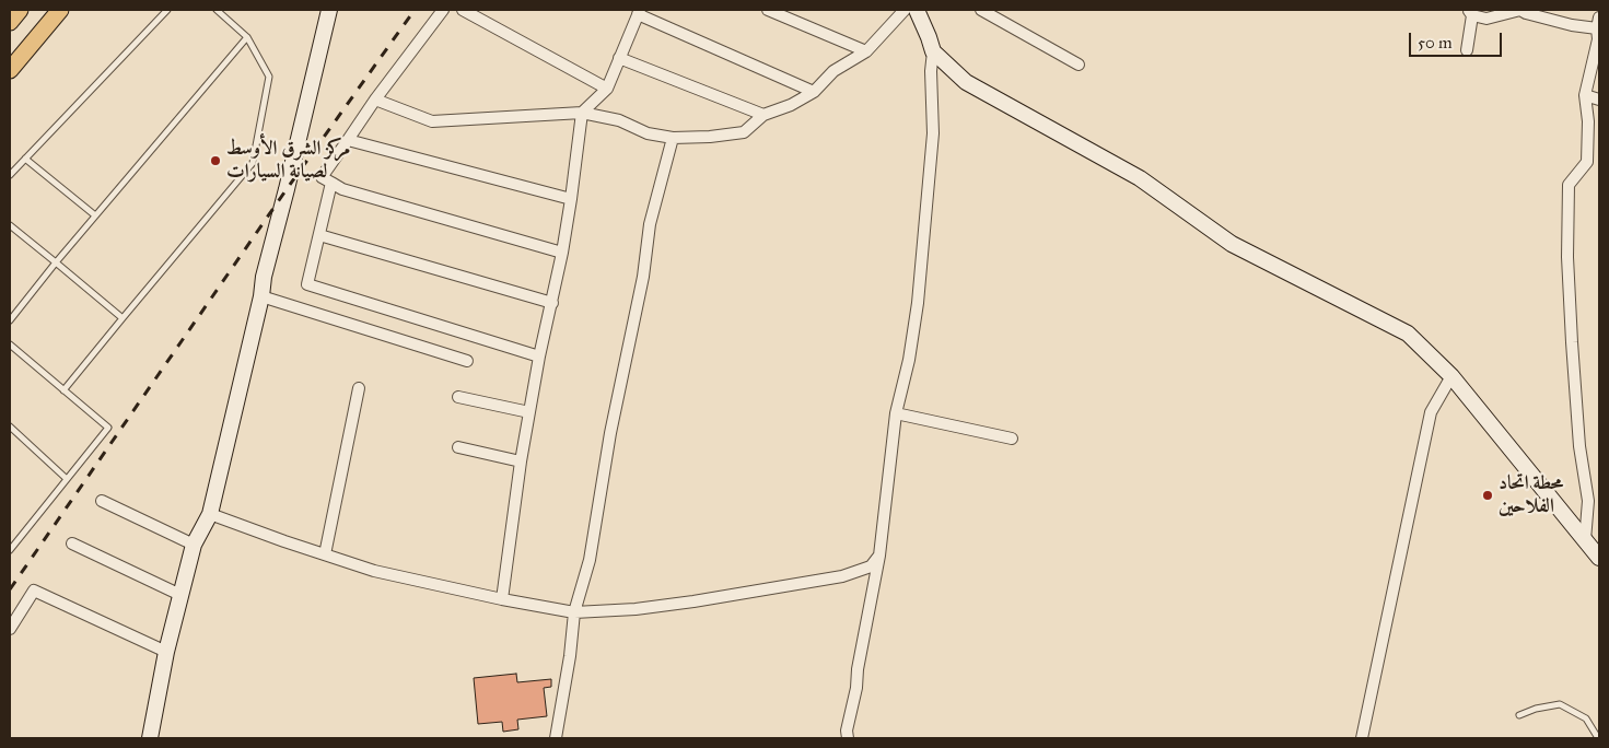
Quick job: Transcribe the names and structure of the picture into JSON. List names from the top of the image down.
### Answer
{
  "places": ["مركز الشرق الأوسط لصيانة السيارات", "محطة اتحاد الفلاحين"],
  "scale_bar": "50 m"
}
